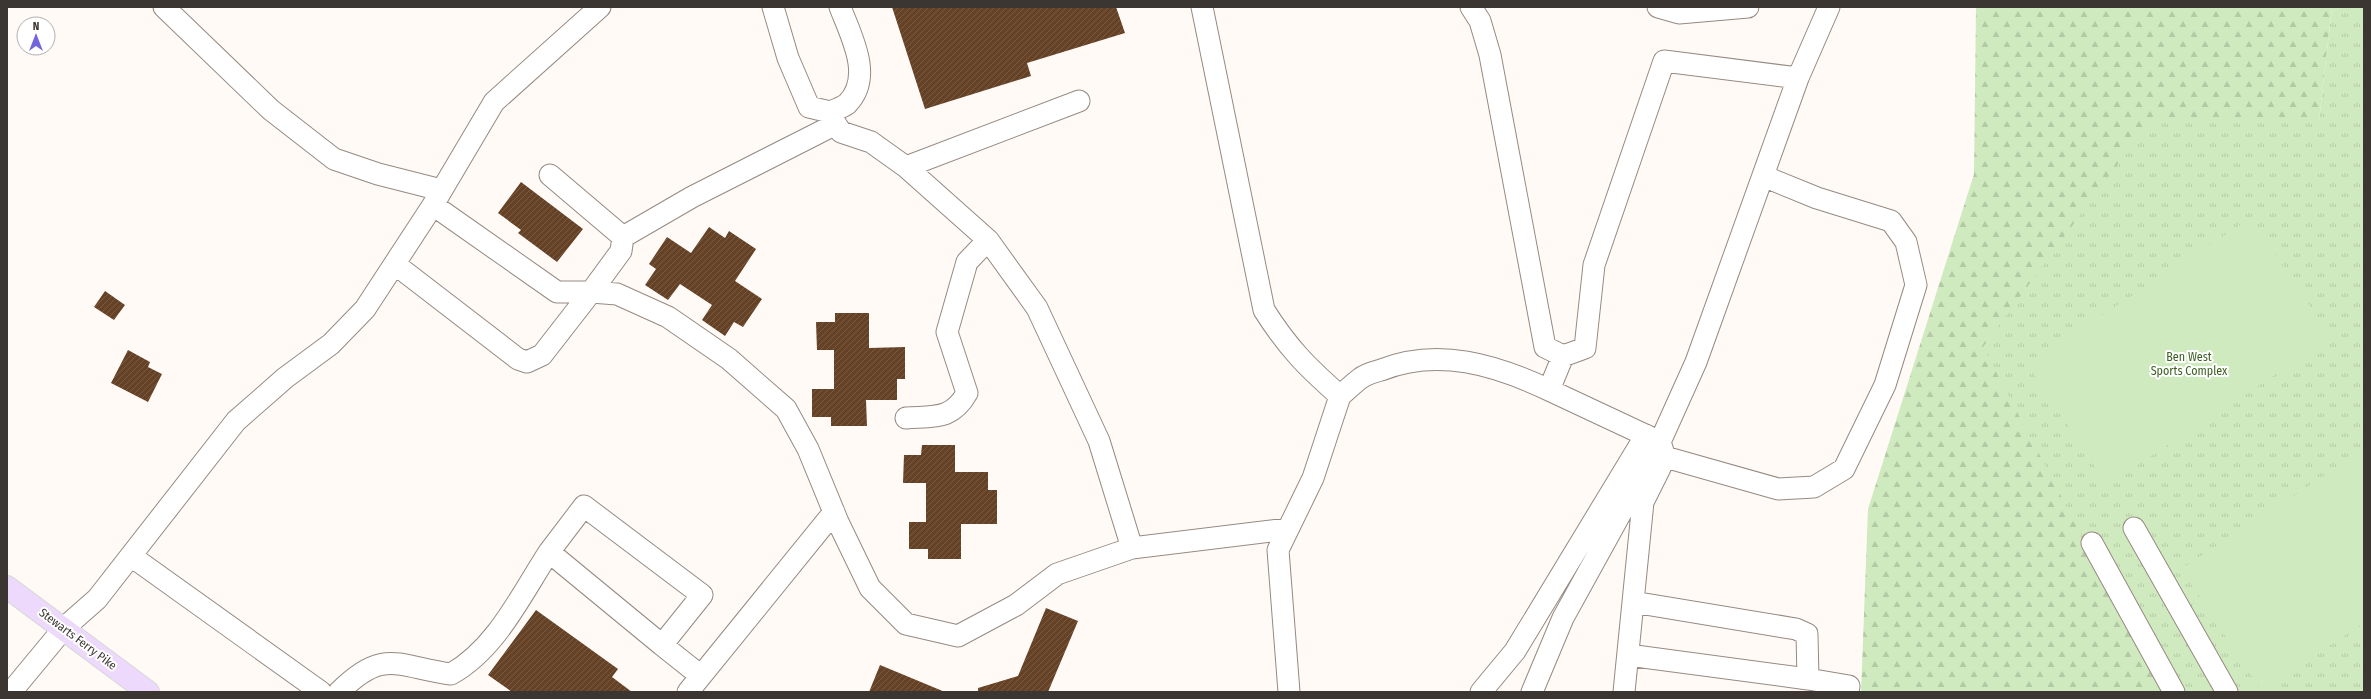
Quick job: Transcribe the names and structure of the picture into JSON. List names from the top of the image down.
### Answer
{
  "streets": {
    "main road": ["Stewarts Ferry Pike"]
  },
  "parks": ["Ben West Sports Complex"],
  "north": "top"
}
